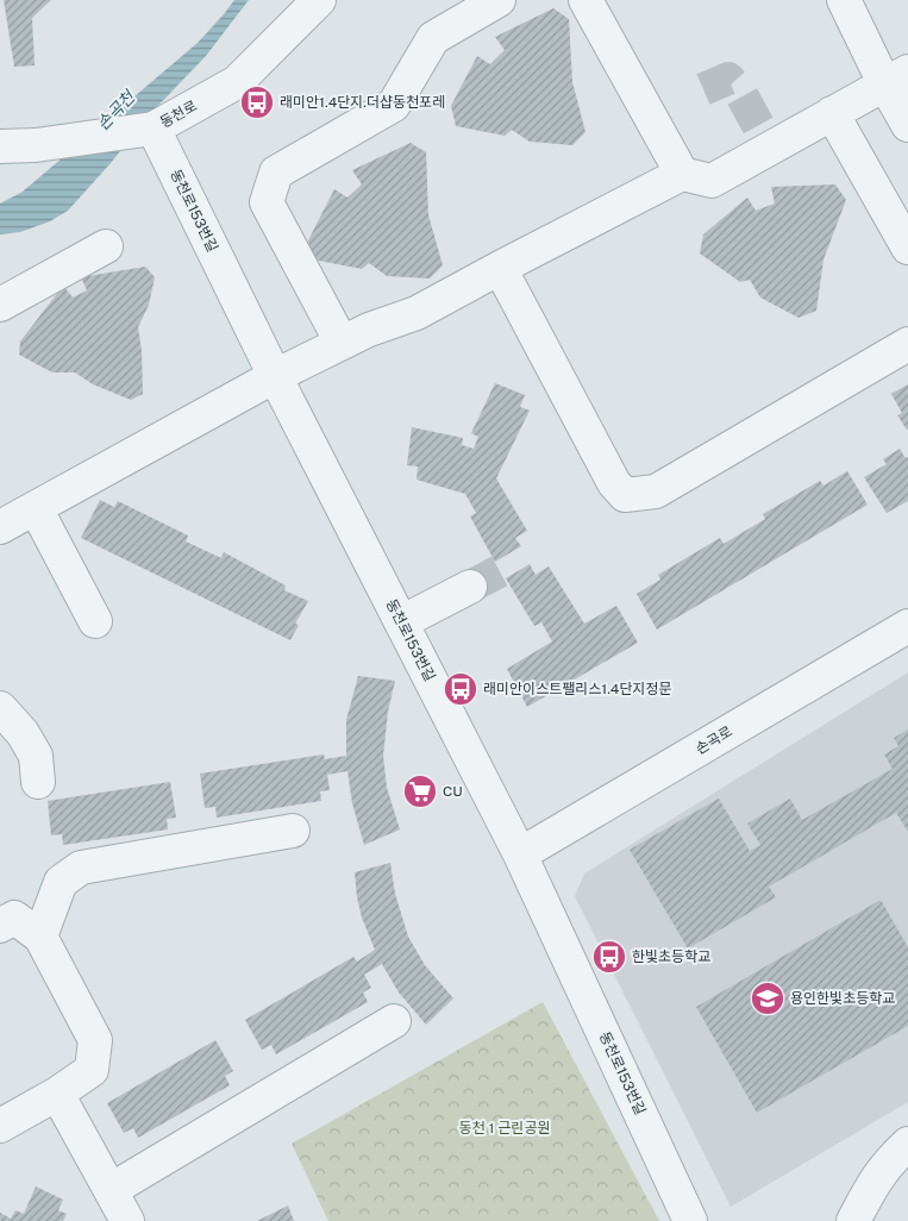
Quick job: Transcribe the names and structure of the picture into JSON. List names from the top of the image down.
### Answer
{
  "streets": {
    "street": ["동천로", "동천로153번길", "손곡로"]
  },
  "crossings": [
    ["동천로", "동천로153번길"],
    ["동천로153번길", "손곡로"]
  ],
  "water": ["손곡천"],
  "parks": ["동천 1 근린공원"],
  "places": {
    "bus stop": ["래미안1.4단지.더샵동천포레", "래미안이스트팰리스1.4단지정문", "한빛초등학교"],
    "supermarket": ["CU"],
    "school or university": ["용인한빛초등학교"]
  }
}
